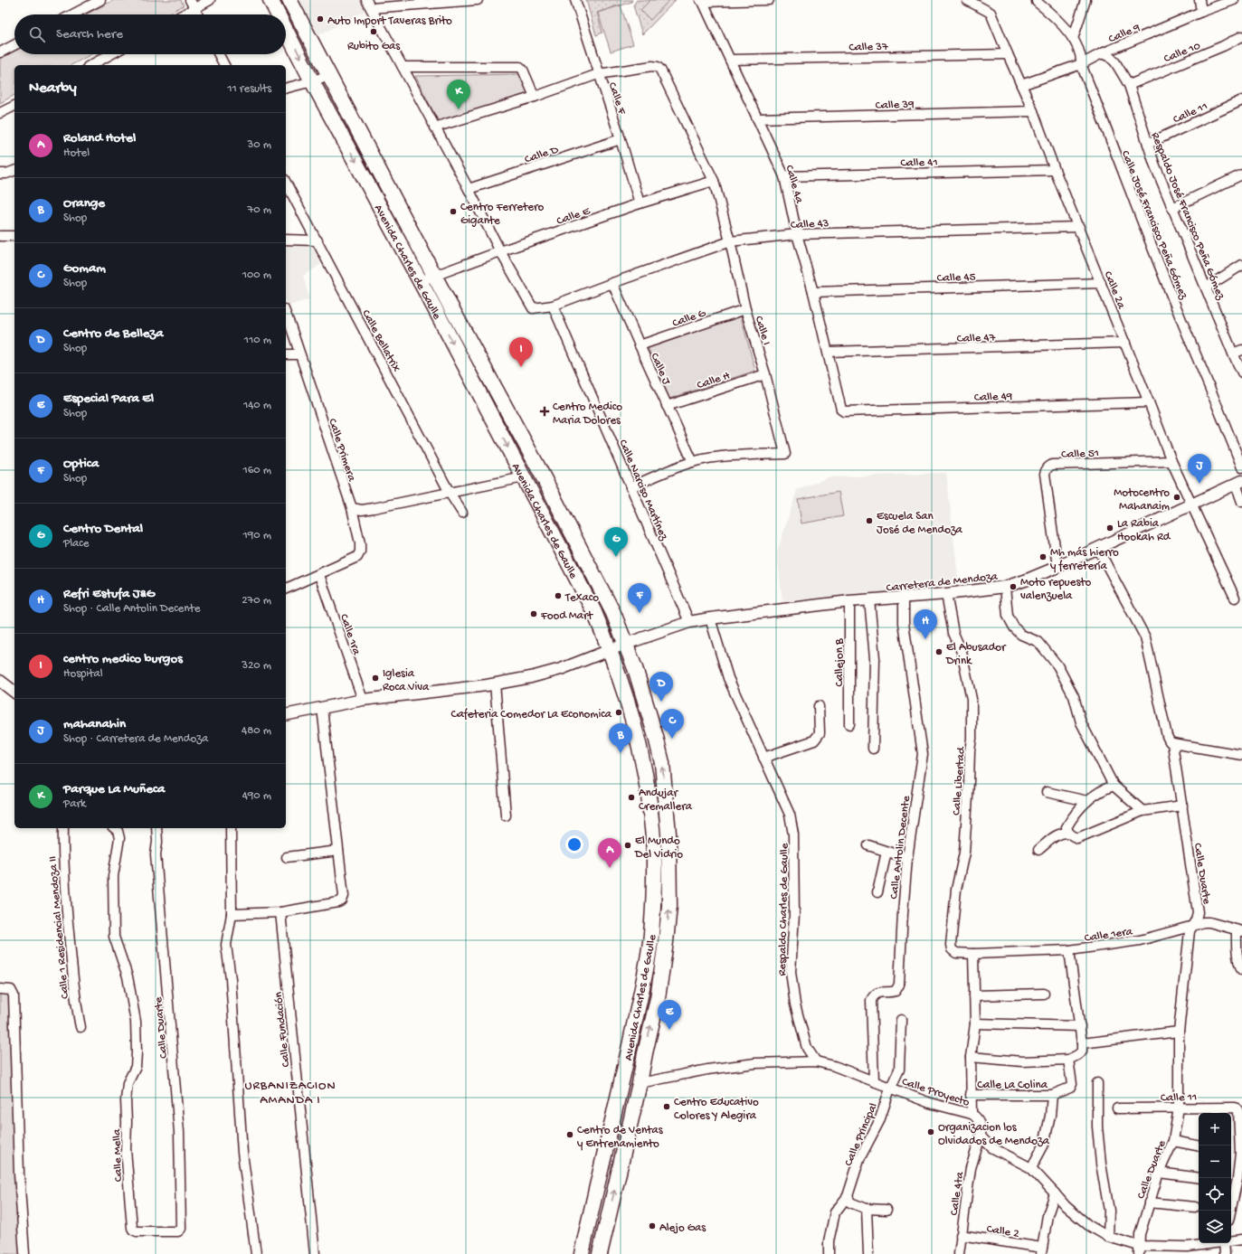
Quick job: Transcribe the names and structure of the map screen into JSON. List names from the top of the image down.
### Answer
{
  "streets": {
    "main road": ["Avenida Charles de Gaulle"],
    "street": [
      "Calle 9",
      "Calle 37",
      "Calle 10",
      "Calle F",
      "Calle 39",
      "Calle 11",
      "Calle D",
      "Calle 41",
      "Calle 4a",
      "Calle E",
      "Respaldo José Francisco Peña Gómez",
      "Calle 43",
      "Calle José Francisco Peña Gómez",
      "Calle 45",
      "Calle 2a",
      "Calle G",
      "Calle I",
      "Calle 47",
      "Calle Bellatrix",
      "Calle J",
      "Calle H",
      "Calle 49",
      "Calle Primera",
      "Calle 51",
      "Calle Narciso Martínez",
      "Carretera de Mendoza",
      "Calle 1ra",
      "Callejon B",
      "Calle Libertad",
      "Calle Antolin Decente",
      "Calle Duarte",
      "Respaldo Charles de Gaulle",
      "Calle 1 Residencial Mendoza II",
      "Calle 1era",
      "Calle Fundación",
      "Calle La Colina",
      "Calle Proyecto",
      "Calle Principal",
      "Calle Mella",
      "Calle 4ta",
      "Calle 2"
    ]
  },
  "crossings": [
    ["Calle 9", "Respaldo José Francisco Peña Gómez"],
    ["Calle 9", "Calle José Francisco Peña Gómez"],
    ["Calle 9", "Calle 2a"],
    ["Calle 37", "Calle 4a"],
    ["Calle 37", "Calle 2a"],
    ["Calle 10", "Respaldo José Francisco Peña Gómez"],
    ["Calle F", "Calle D"],
    ["Calle F", "Calle E"],
    ["Calle F", "Calle I"],
    ["Calle 39", "Calle 4a"],
    ["Calle 39", "Calle 2a"],
    ["Calle 11", "Respaldo José Francisco Peña Gómez"],
    ["Calle 11", "Calle Duarte"],
    ["Calle D", "Calle 43"],
    ["Calle 41", "Calle 4a"],
    ["Calle 41", "Calle 2a"],
    ["Calle 4a", "Calle 43"],
    ["Calle 4a", "Calle 45"],
    ["Calle 4a", "Calle 47"],
    ["Calle 4a", "Calle 49"],
    ["Calle E", "Calle 43"],
    ["Calle E", "Avenida Charles de Gaulle"],
    ["Calle E", "Calle I"],
    ["Calle 43", "Calle 2a"],
    ["Calle 43", "Calle I"],
    ["Calle 43", "Calle J"],
    ["Calle 43", "Calle Narciso Martínez"],
    ["Avenida Charles de Gaulle", "Carretera de Mendoza"],
    ["Avenida Charles de Gaulle", "Calle Proyecto"],
    ["Calle 45", "Calle 2a"],
    ["Calle 2a", "Calle 47"],
    ["Calle 2a", "Calle 49"],
    ["Calle 2a", "Calle 51"],
    ["Calle 2a", "Carretera de Mendoza"],
    ["Calle G", "Calle I"],
    ["Calle G", "Calle J"],
    ["Calle I", "Calle J"],
    ["Calle I", "Calle H"],
    ["Calle I", "Calle Narciso Martínez"],
    ["Calle J", "Calle H"],
    ["Calle Primera", "Calle 1ra"],
    ["Calle 51", "Carretera de Mendoza"],
    ["Calle Narciso Martínez", "Carretera de Mendoza"],
    ["Carretera de Mendoza", "Calle 1ra"],
    ["Carretera de Mendoza", "Callejon B"],
    ["Carretera de Mendoza", "Calle Libertad"],
    ["Carretera de Mendoza", "Calle Antolin Decente"],
    ["Carretera de Mendoza", "Calle Duarte"],
    ["Carretera de Mendoza", "Respaldo Charles de Gaulle"],
    ["Calle Libertad", "Calle 1era"],
    ["Calle Antolin Decente", "Calle Proyecto"],
    ["Calle Duarte", "Calle 1era"],
    ["Calle Duarte", "Calle Mella"],
    ["Respaldo Charles de Gaulle", "Calle Proyecto"],
    ["Calle Proyecto", "Calle Principal"],
    ["Calle Proyecto", "Calle 4ta"],
    ["Calle 4ta", "Calle 2"]
  ],
  "districts": ["URBANIZACION AMANDA I"],
  "places": {
    "other": [
      "Auto Import Taveras Brito",
      "Rubito Gas",
      "Centro Ferretero Gigante",
      "Motocentro Mahanaim",
      "Escuela San José de Mendoza",
      "La Rabia Hookah Rd",
      "Mh más hierro y ferretería",
      "Moto repuesto valenzuela",
      "Texaco",
      "Food Mart",
      "El Abusador Drink",
      "Iglesia Roca Viva",
      "Cafeteria Comedor La Economica",
      "Andujar Cremallera",
      "El Mundo Del Vidrio",
      "Centro Educativo Colores Y Alegira",
      "Organizacion los Olvidados de Mendoza",
      "Centro de Ventas y Entrenamiento",
      "Alejo Gas"
    ],
    "health": ["Centro Medico Maria Dolores"]
  },
  "page": {
    "search": "Search here",
    "heading": ["Nearby", "11 results"],
    "pins": [
      "K",
      "I",
      "J",
      "G",
      "F",
      "H",
      "D",
      "C",
      "B",
      "A",
      "E"
    ],
    "list": [
      {
        "mark": "A",
        "name": "Roland Hotel",
        "note": "Hotel",
        "value": "30 m"
      },
      {
        "mark": "B",
        "name": "Orange",
        "note": "Shop",
        "value": "70 m"
      },
      {
        "mark": "C",
        "name": "Gomam",
        "note": "Shop",
        "value": "100 m"
      },
      {
        "mark": "D",
        "name": "Centro de Belleza",
        "note": "Shop",
        "value": "110 m"
      },
      {
        "mark": "E",
        "name": "Especial Para El",
        "note": "Shop",
        "value": "140 m"
      },
      {
        "mark": "F",
        "name": "Optica",
        "note": "Shop",
        "value": "160 m"
      },
      {
        "mark": "G",
        "name": "Centro Dental",
        "note": "Place",
        "value": "190 m"
      },
      {
        "mark": "H",
        "name": "Refri Estufa J&G",
        "note": "Shop · Calle Antolin Decente",
        "value": "270 m"
      },
      {
        "mark": "I",
        "name": "centro medico burgos",
        "note": "Hospital",
        "value": "320 m"
      },
      {
        "mark": "J",
        "name": "mahanahin",
        "note": "Shop · Carretera de Mendoza",
        "value": "480 m"
      },
      {
        "mark": "K",
        "name": "Parque La Muñeca",
        "note": "Park",
        "value": "490 m"
      }
    ],
    "map_buttons": ["+", "−"]
  }
}
